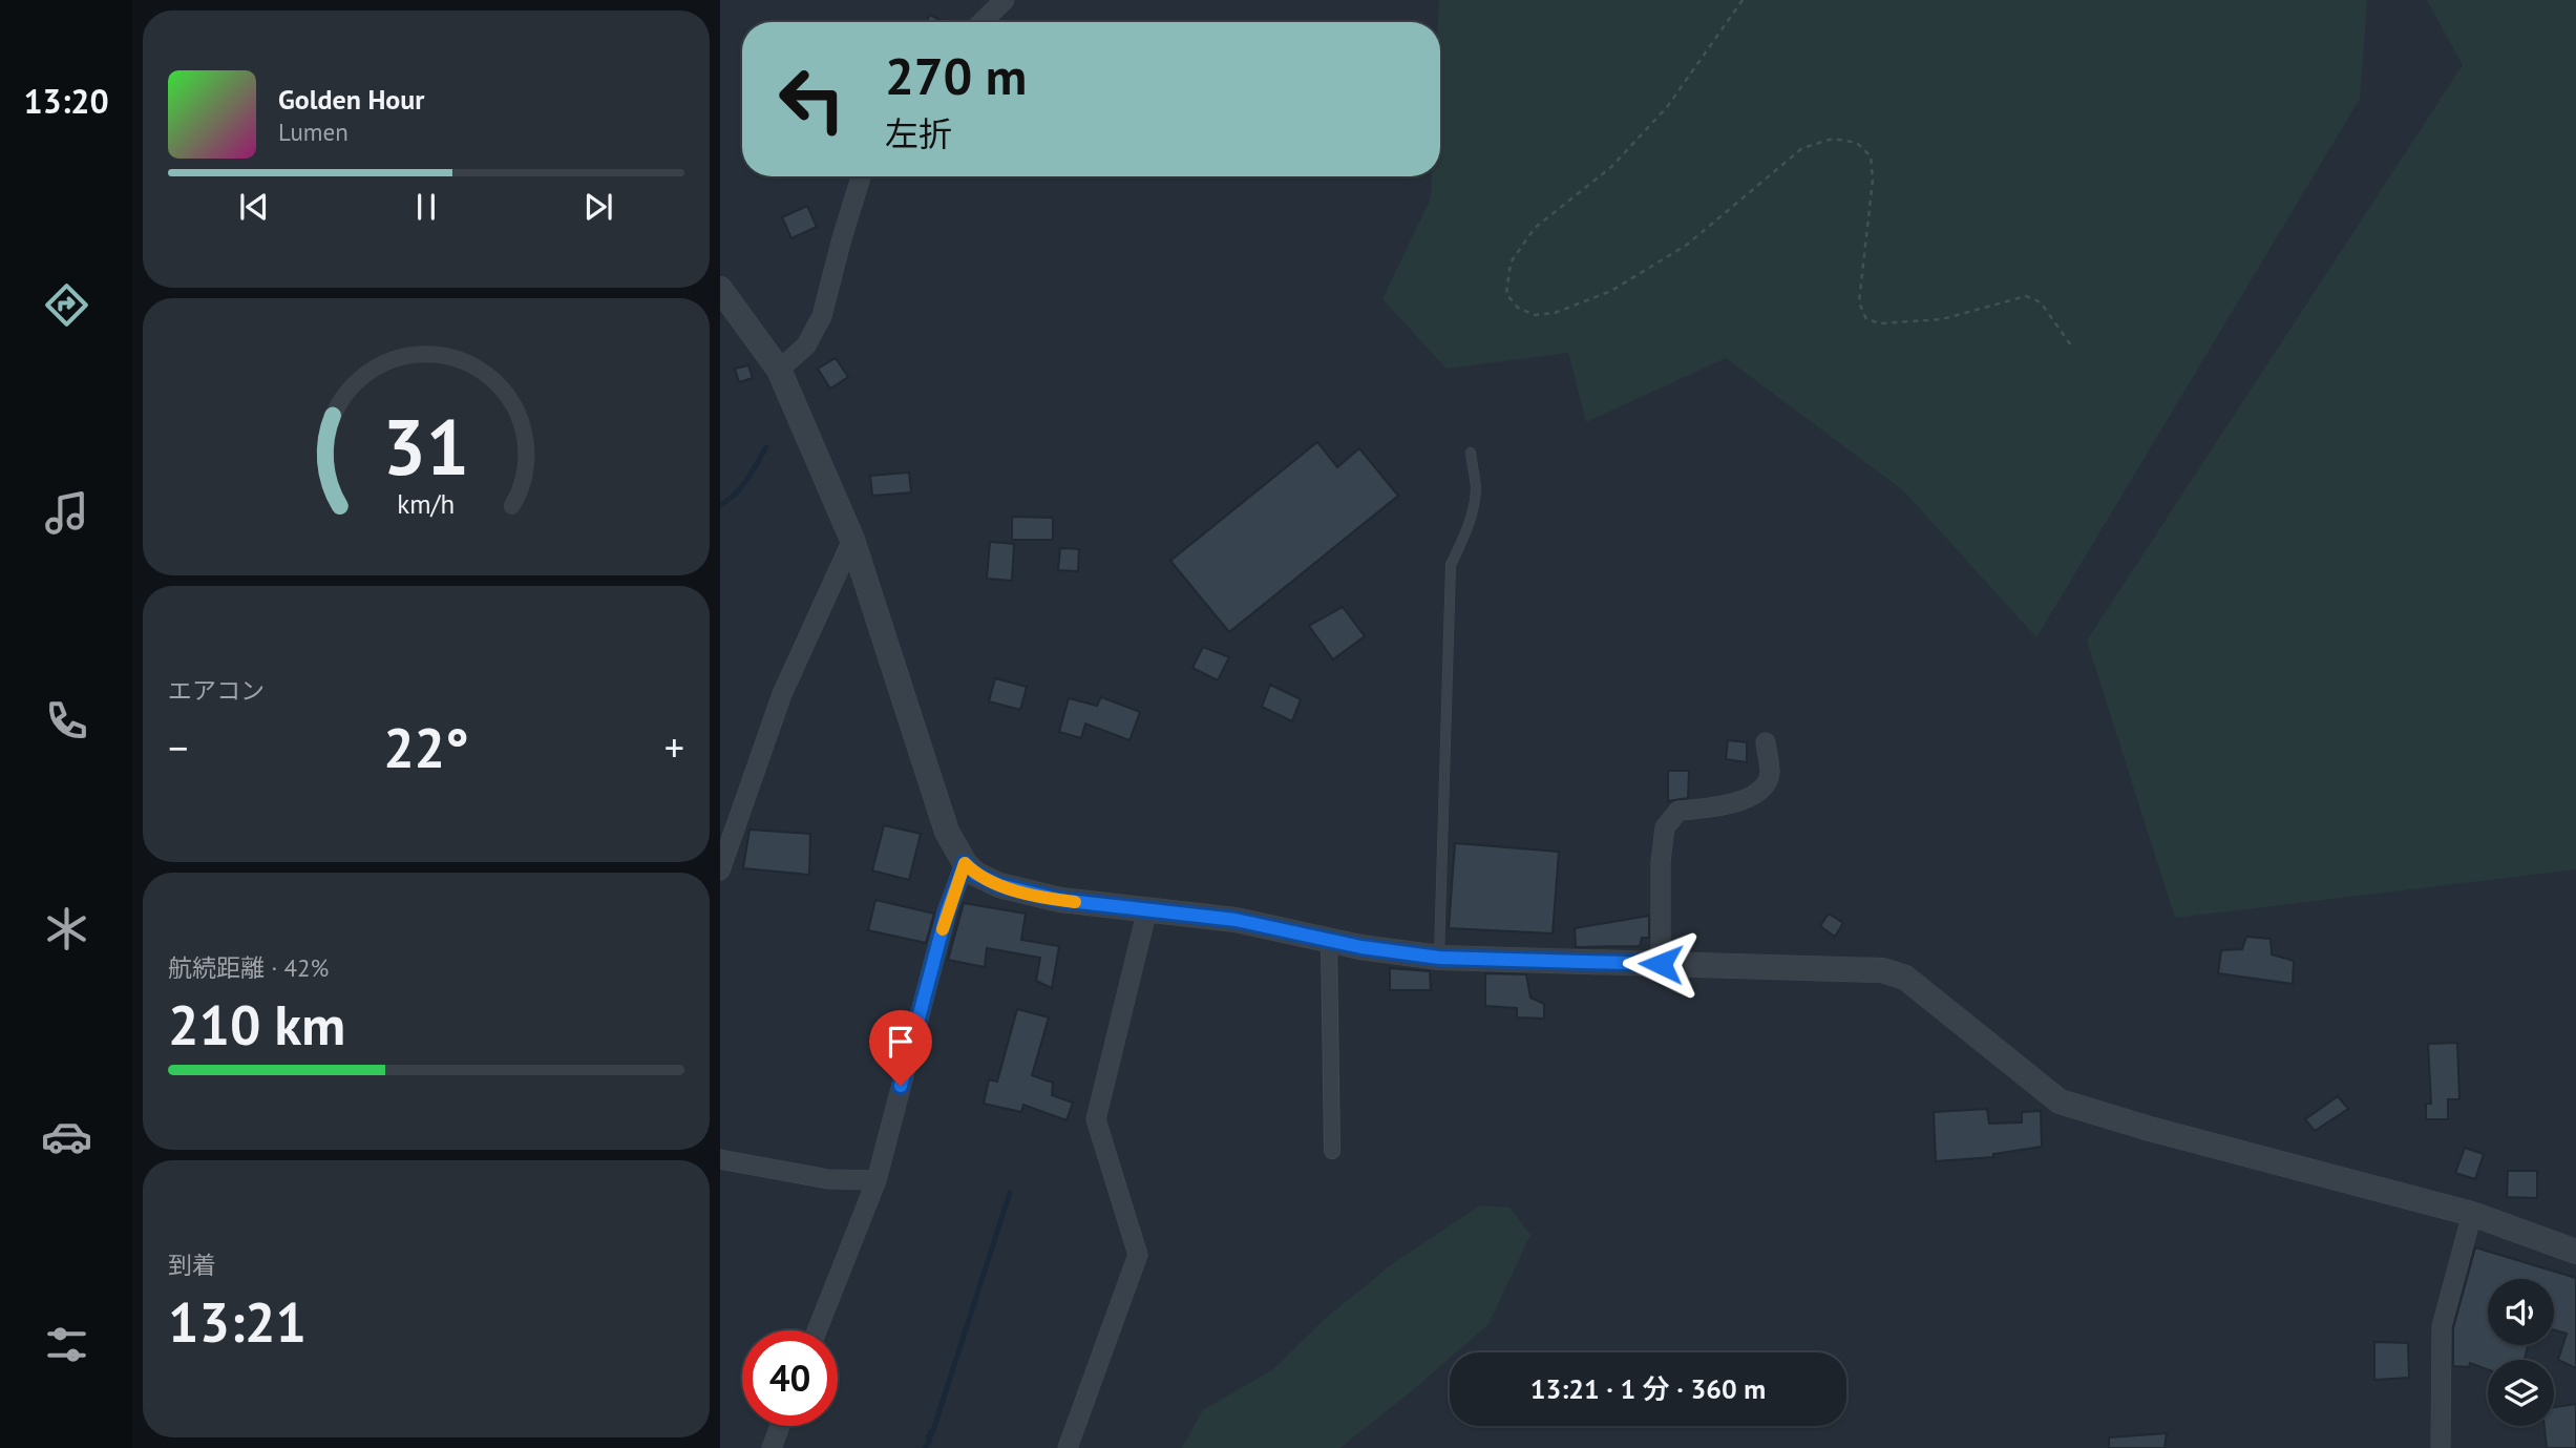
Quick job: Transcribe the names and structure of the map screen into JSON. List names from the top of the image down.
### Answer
{
  "page": {
    "tabs": "13:20",
    "turn": ["270 m", "左折"],
    "song": ["Golden Hour", "Lumen"],
    "tile": [
      "エアコン",
      ["航続距離 · 42%", "210 km"],
      ["到着", "13:21"]
    ],
    "heat": ["−", "22°", "+"],
    "limit": "40",
    "trip": "13:21 · 1 分 · 360 m",
    "gauge": ["31", "km/h"]
  }
}
